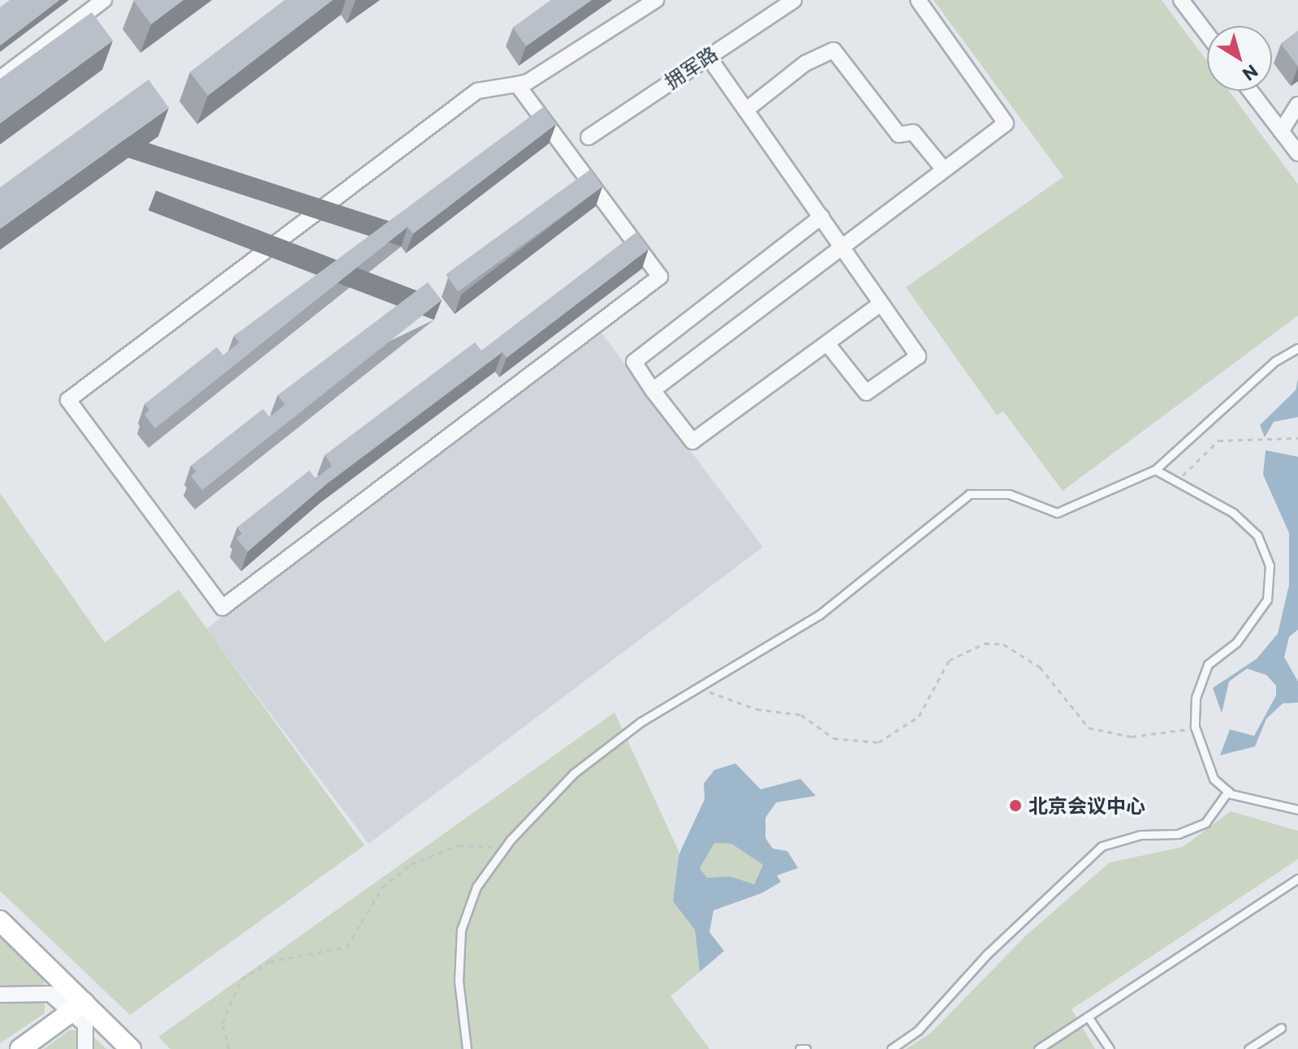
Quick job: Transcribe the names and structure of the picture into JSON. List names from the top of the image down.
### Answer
{
  "streets": {
    "street": ["拥军路"]
  },
  "places": ["北京会议中心"],
  "north": "bottom right"
}
